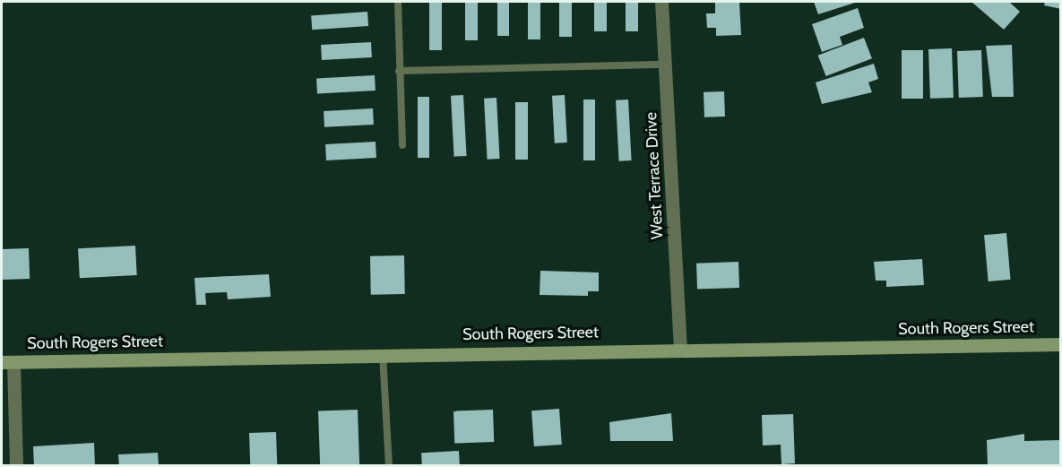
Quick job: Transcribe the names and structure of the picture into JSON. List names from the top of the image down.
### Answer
{
  "streets": {
    "street": ["West Terrace Drive", "South Rogers Street"]
  },
  "crossings": [
    ["West Terrace Drive", "South Rogers Street"]
  ]
}
